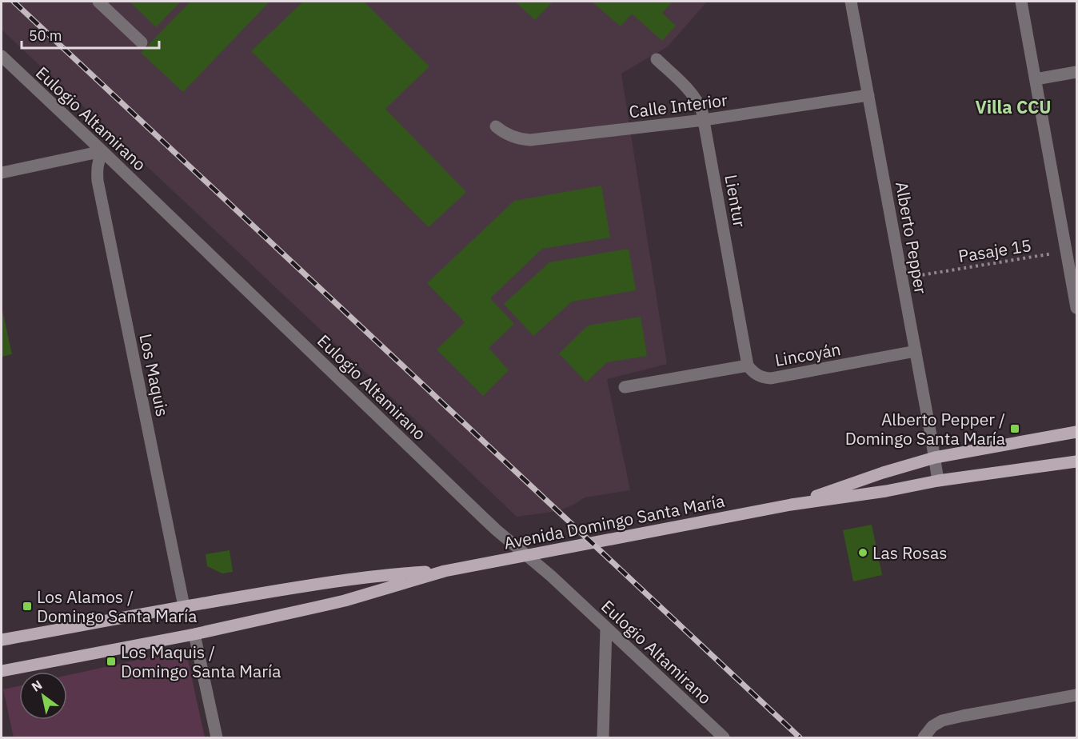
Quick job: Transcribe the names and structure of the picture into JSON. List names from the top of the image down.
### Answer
{
  "streets": {
    "main road": ["Avenida Domingo Santa María"],
    "street": [
      "Calle Interior",
      "Eulogio Altamirano",
      "Lientur",
      "Alberto Pepper",
      "Lincoyán",
      "Los Maquis"
    ],
    "path": ["Pasaje 15"]
  },
  "crossings": [
    ["Calle Interior", "Lientur"],
    ["Calle Interior", "Alberto Pepper"],
    ["Eulogio Altamirano", "Los Maquis"],
    ["Eulogio Altamirano", "Avenida Domingo Santa María"],
    ["Lientur", "Lincoyán"],
    ["Alberto Pepper", "Lincoyán"],
    ["Alberto Pepper", "Avenida Domingo Santa María"],
    ["Los Maquis", "Avenida Domingo Santa María"]
  ],
  "districts": ["Villa CCU"],
  "places": {
    "transit": ["Alberto Pepper / Domingo Santa María", "Los Alamos / Domingo Santa María", "Los Maquis / Domingo Santa María"],
    "other": ["Las Rosas"]
  },
  "scale_bar": "50 m",
  "north": "top left"
}
